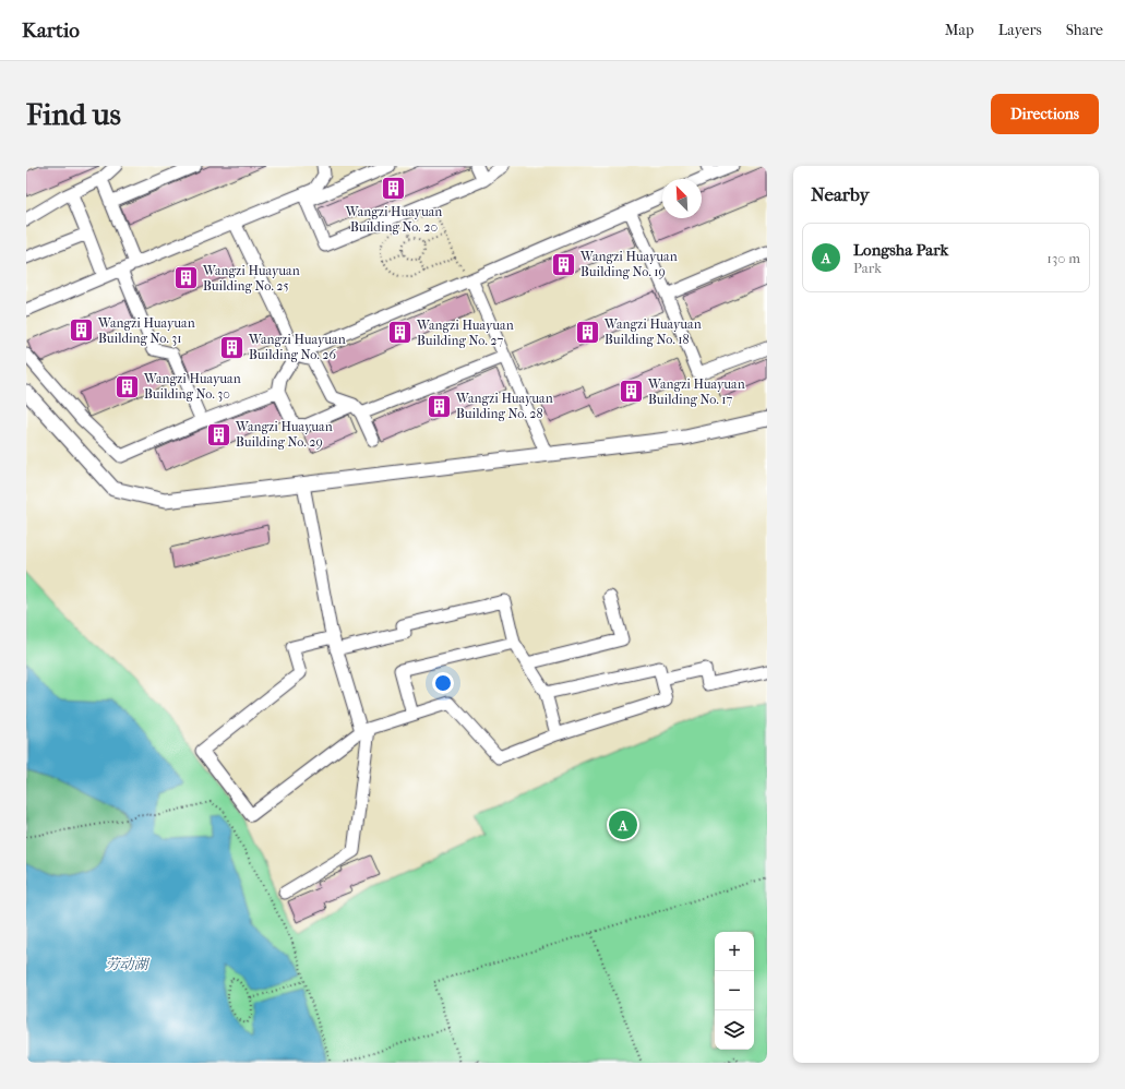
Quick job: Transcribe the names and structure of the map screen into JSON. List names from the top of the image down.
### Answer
{
  "water": ["劳动湖"],
  "places": {
    "building": [
      "Wangzi Huayuan Building No. 20",
      "Wangzi Huayuan Building No. 19",
      "Wangzi Huayuan Building No. 25",
      "Wangzi Huayuan Building No. 31",
      "Wangzi Huayuan Building No. 18",
      "Wangzi Huayuan Building No. 27",
      "Wangzi Huayuan Building No. 26",
      "Wangzi Huayuan Building No. 30",
      "Wangzi Huayuan Building No. 17",
      "Wangzi Huayuan Building No. 28",
      "Wangzi Huayuan Building No. 29"
    ]
  },
  "north": "top left",
  "page": {
    "header": "Kartio",
    "nav": ["Map", "Layers", "Share"],
    "buttons": "Directions",
    "title": "Find us",
    "heading": "Nearby",
    "list": [
      {
        "mark": "A",
        "name": "Longsha Park",
        "note": "Park",
        "value": "130 m"
      }
    ],
    "pins": "A",
    "map_buttons": ["+", "−"]
  }
}
